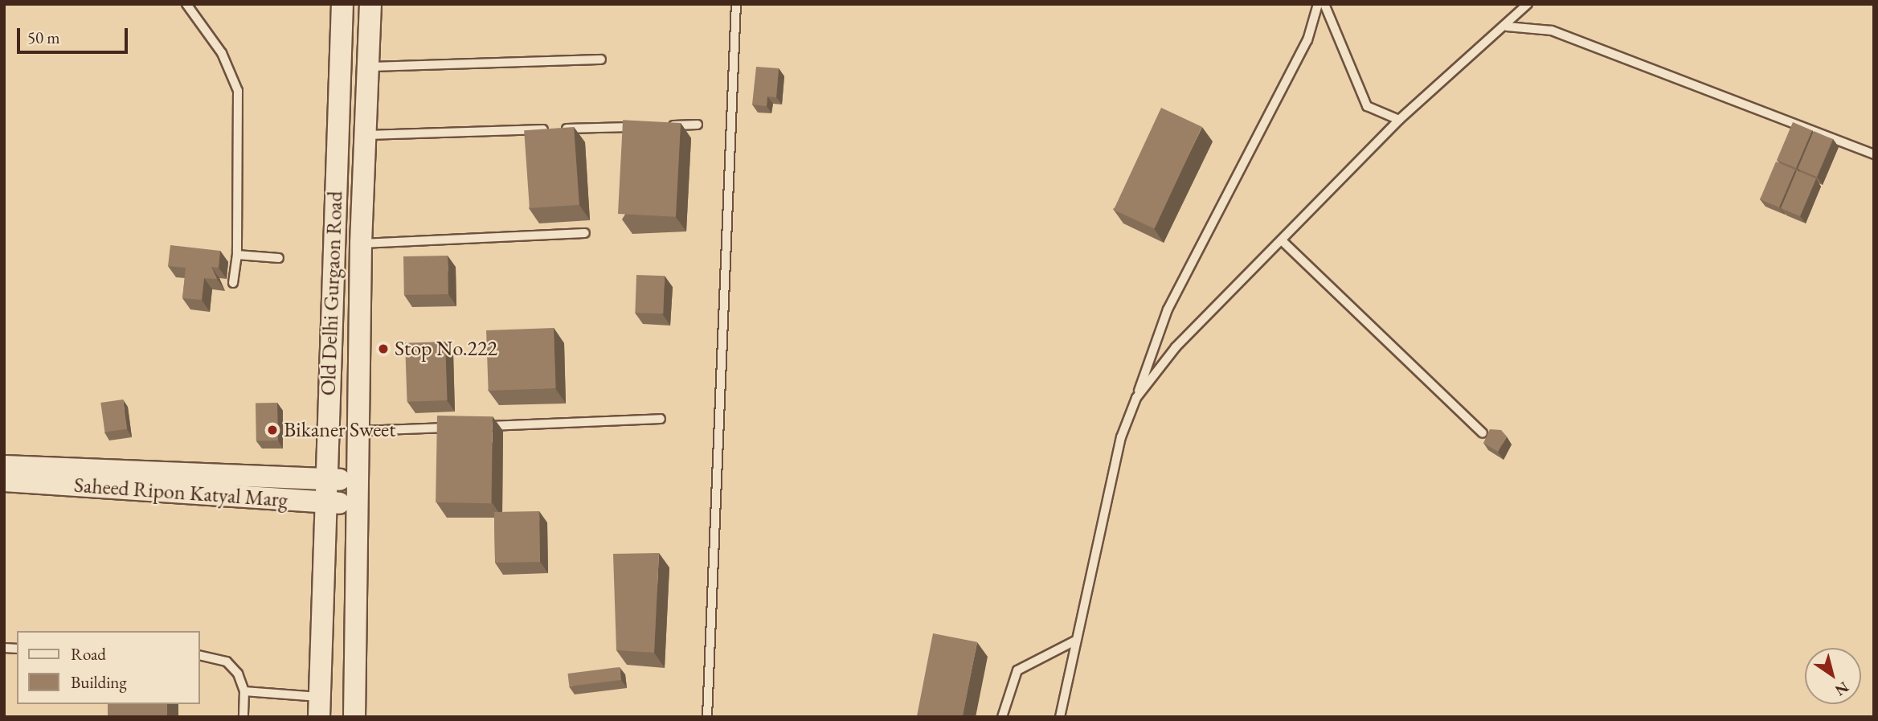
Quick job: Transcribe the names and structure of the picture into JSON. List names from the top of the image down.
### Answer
{
  "streets": {
    "main road": ["Old Delhi Gurgaon Road", "Saheed Ripon Katyal Marg"]
  },
  "crossings": [
    ["Old Delhi Gurgaon Road", "Saheed Ripon Katyal Marg"]
  ],
  "places": ["Stop No.222", "Bikaner Sweet"],
  "legend": ["Road", "Building"],
  "scale_bar": "50 m",
  "north": "bottom right"
}
